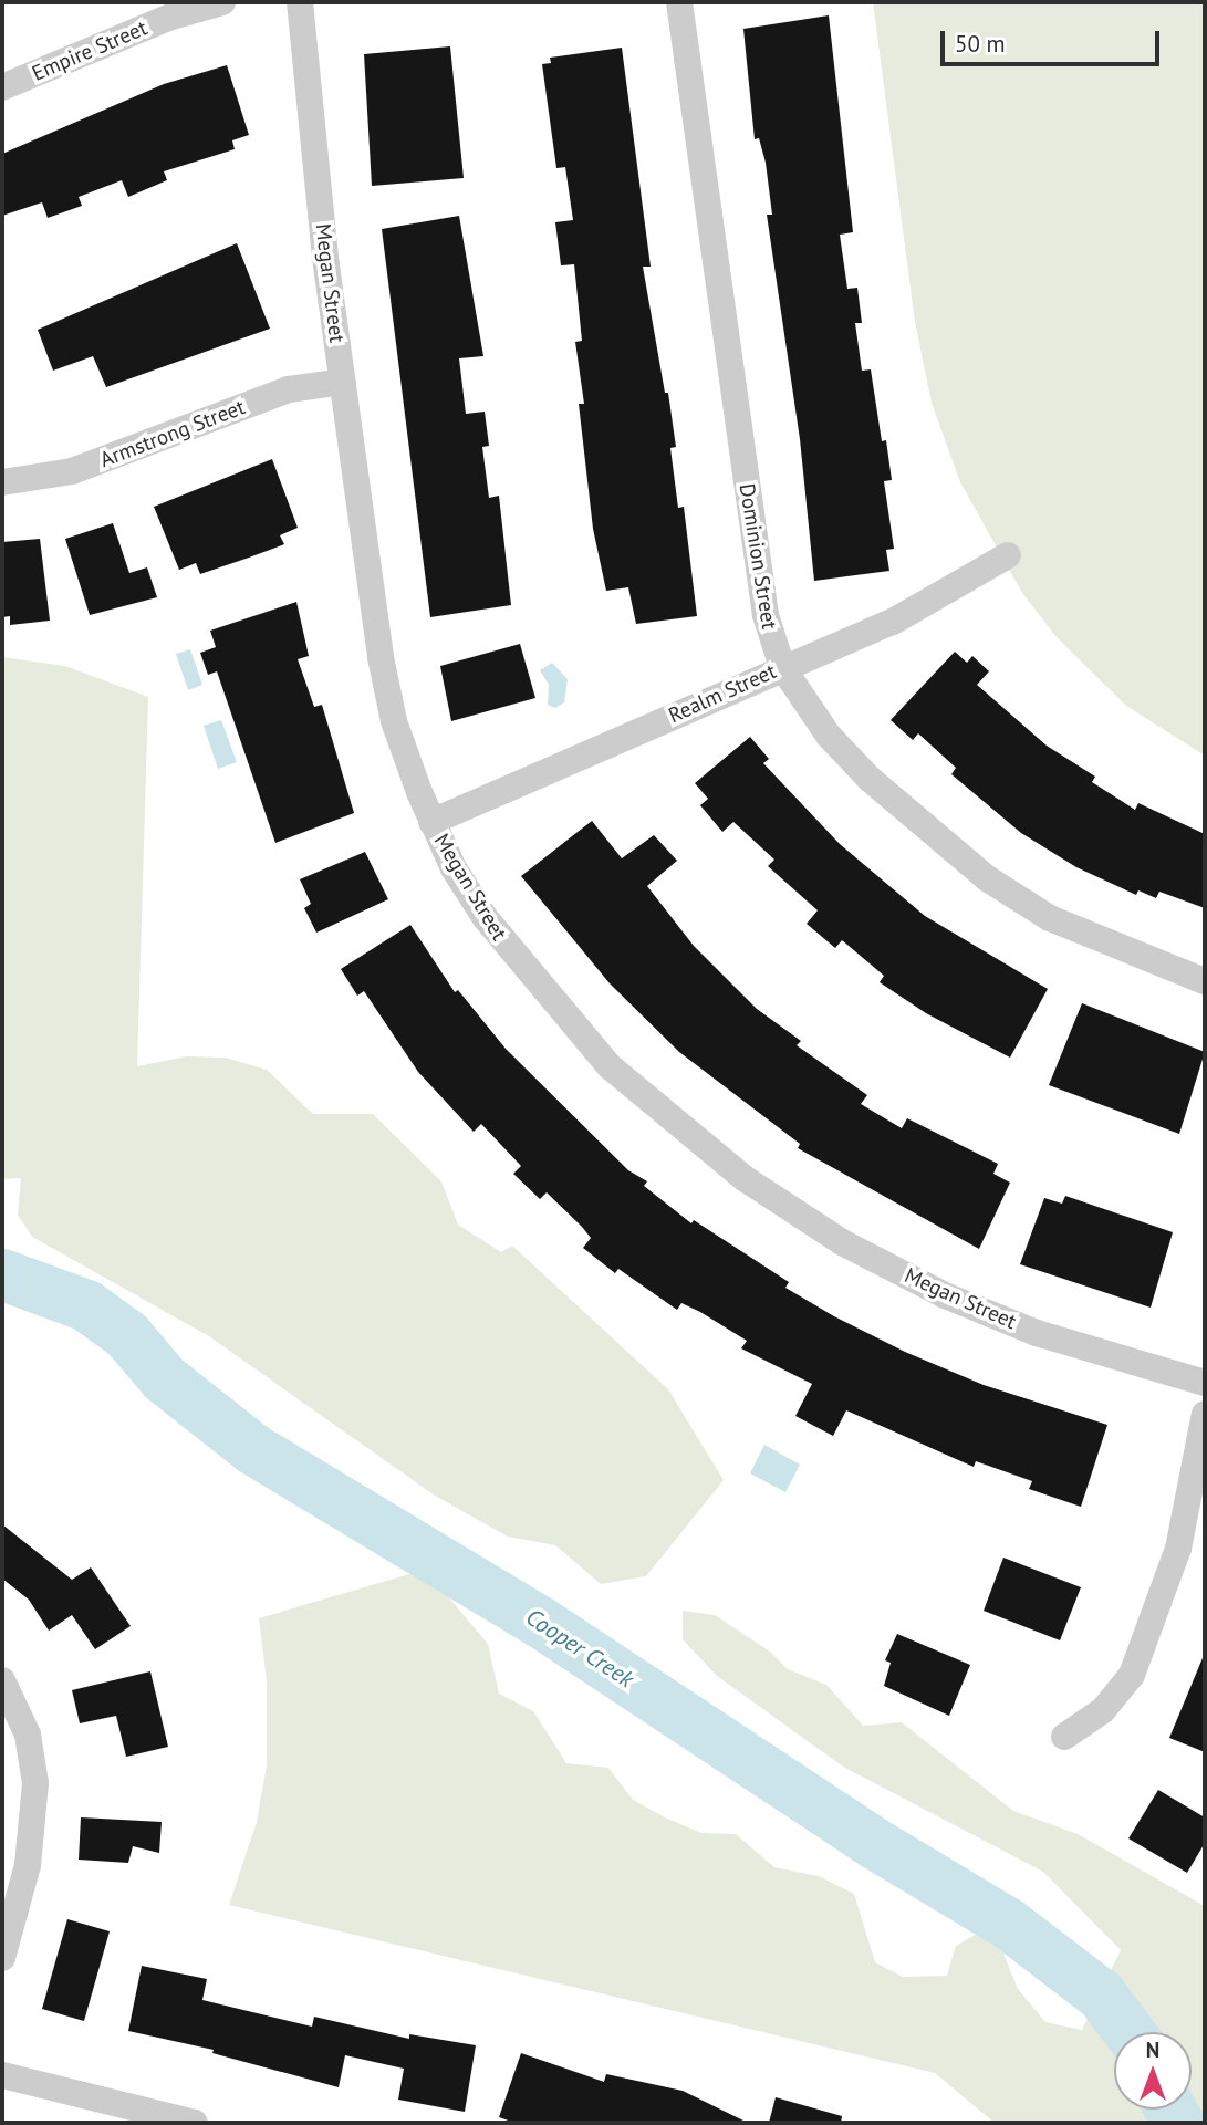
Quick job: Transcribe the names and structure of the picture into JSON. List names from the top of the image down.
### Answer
{
  "streets": {
    "street": [
      "Empire Street",
      "Megan Street",
      "Armstrong Street",
      "Dominion Street",
      "Realm Street"
    ]
  },
  "crossings": [
    ["Megan Street", "Armstrong Street"],
    ["Megan Street", "Realm Street"],
    ["Dominion Street", "Realm Street"]
  ],
  "water": ["Cooper Creek"],
  "scale_bar": "50 m",
  "north": "top"
}
